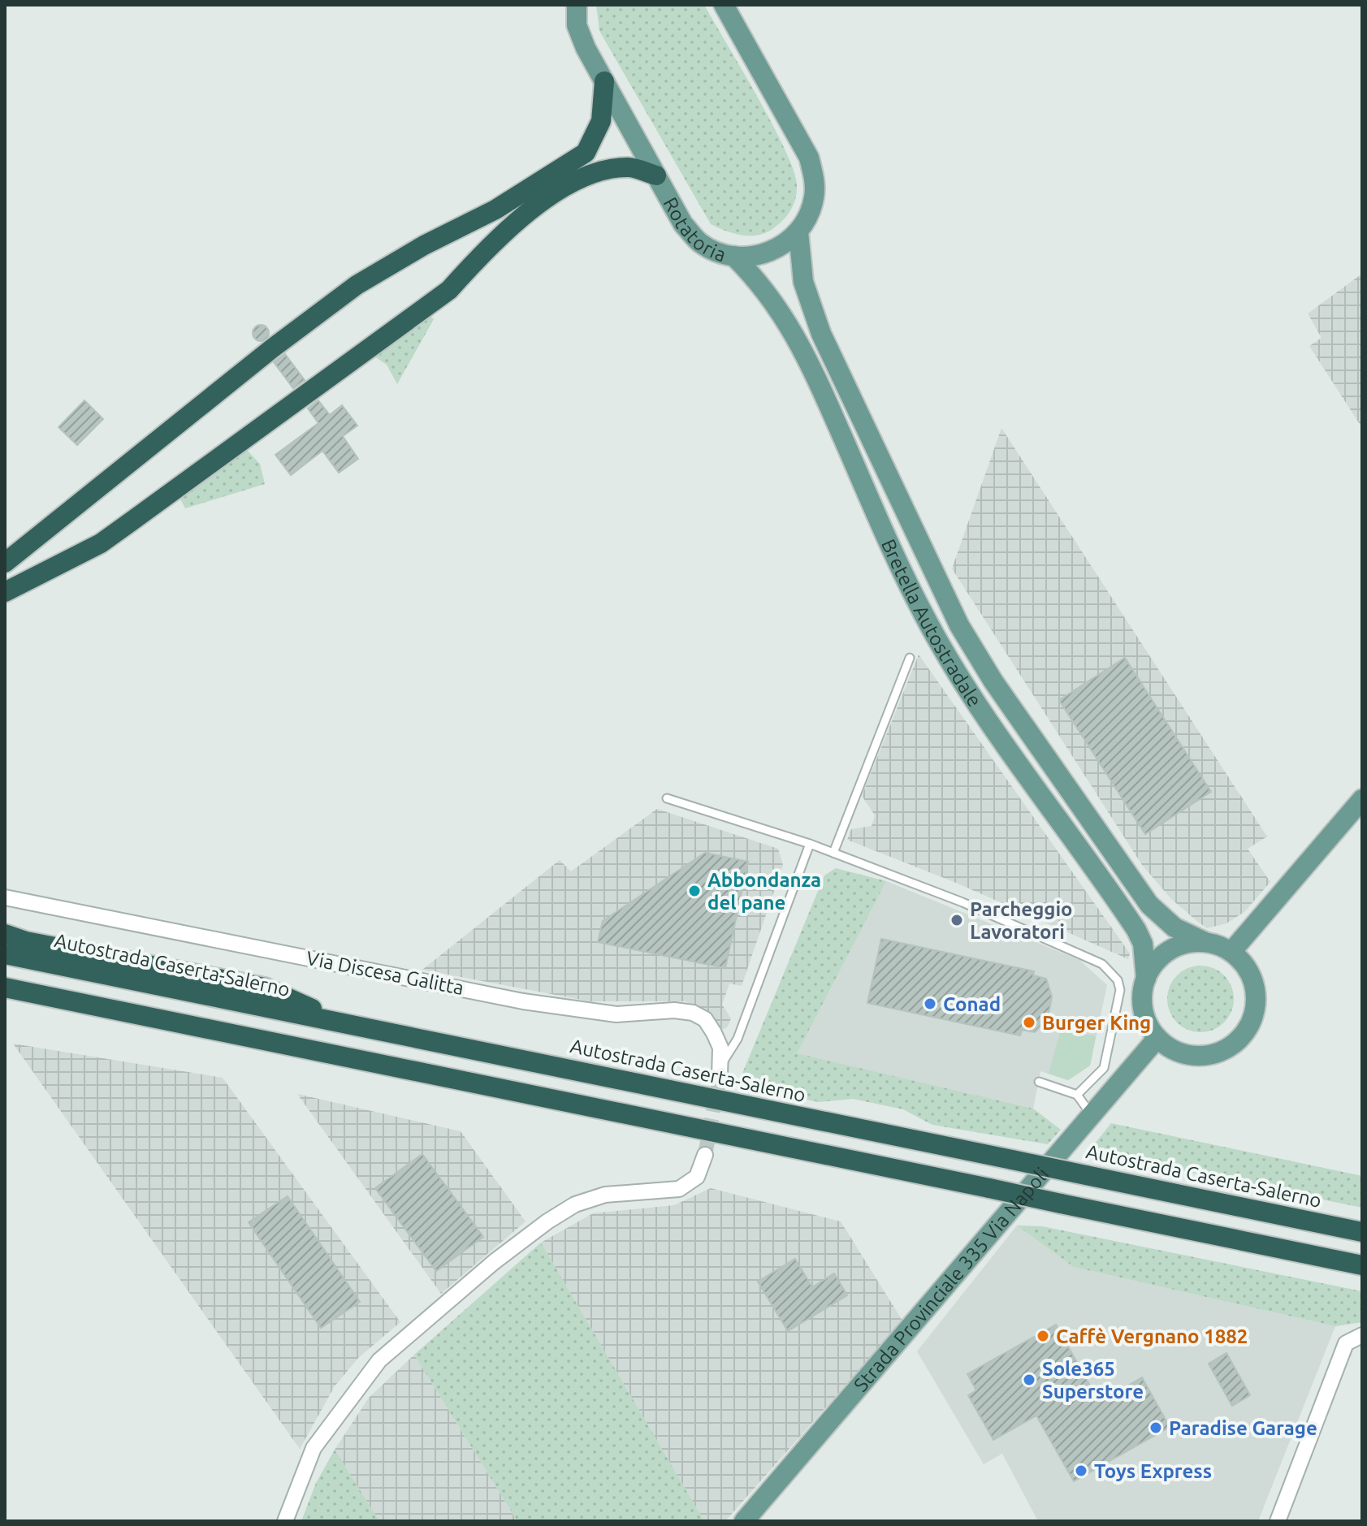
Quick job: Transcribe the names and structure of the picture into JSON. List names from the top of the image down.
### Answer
{
  "streets": {
    "highway": ["Autostrada Caserta-Salerno"],
    "main road": ["Rotatoria", "Bretella Autostradale", "Strada Provinciale 335 Via Napoli"],
    "street": ["Via Discesa Galitta"]
  },
  "crossings": [
    ["Rotatoria", "Bretella Autostradale"],
    ["Bretella Autostradale", "Strada Provinciale 335 Via Napoli"]
  ],
  "places": [
    "Abbondanza del pane",
    "Parcheggio Lavoratori",
    "Conad",
    "Burger King",
    "Caffè Vergnano 1882",
    "Sole365 Superstore",
    "Paradise Garage",
    "Toys Express"
  ]
}
